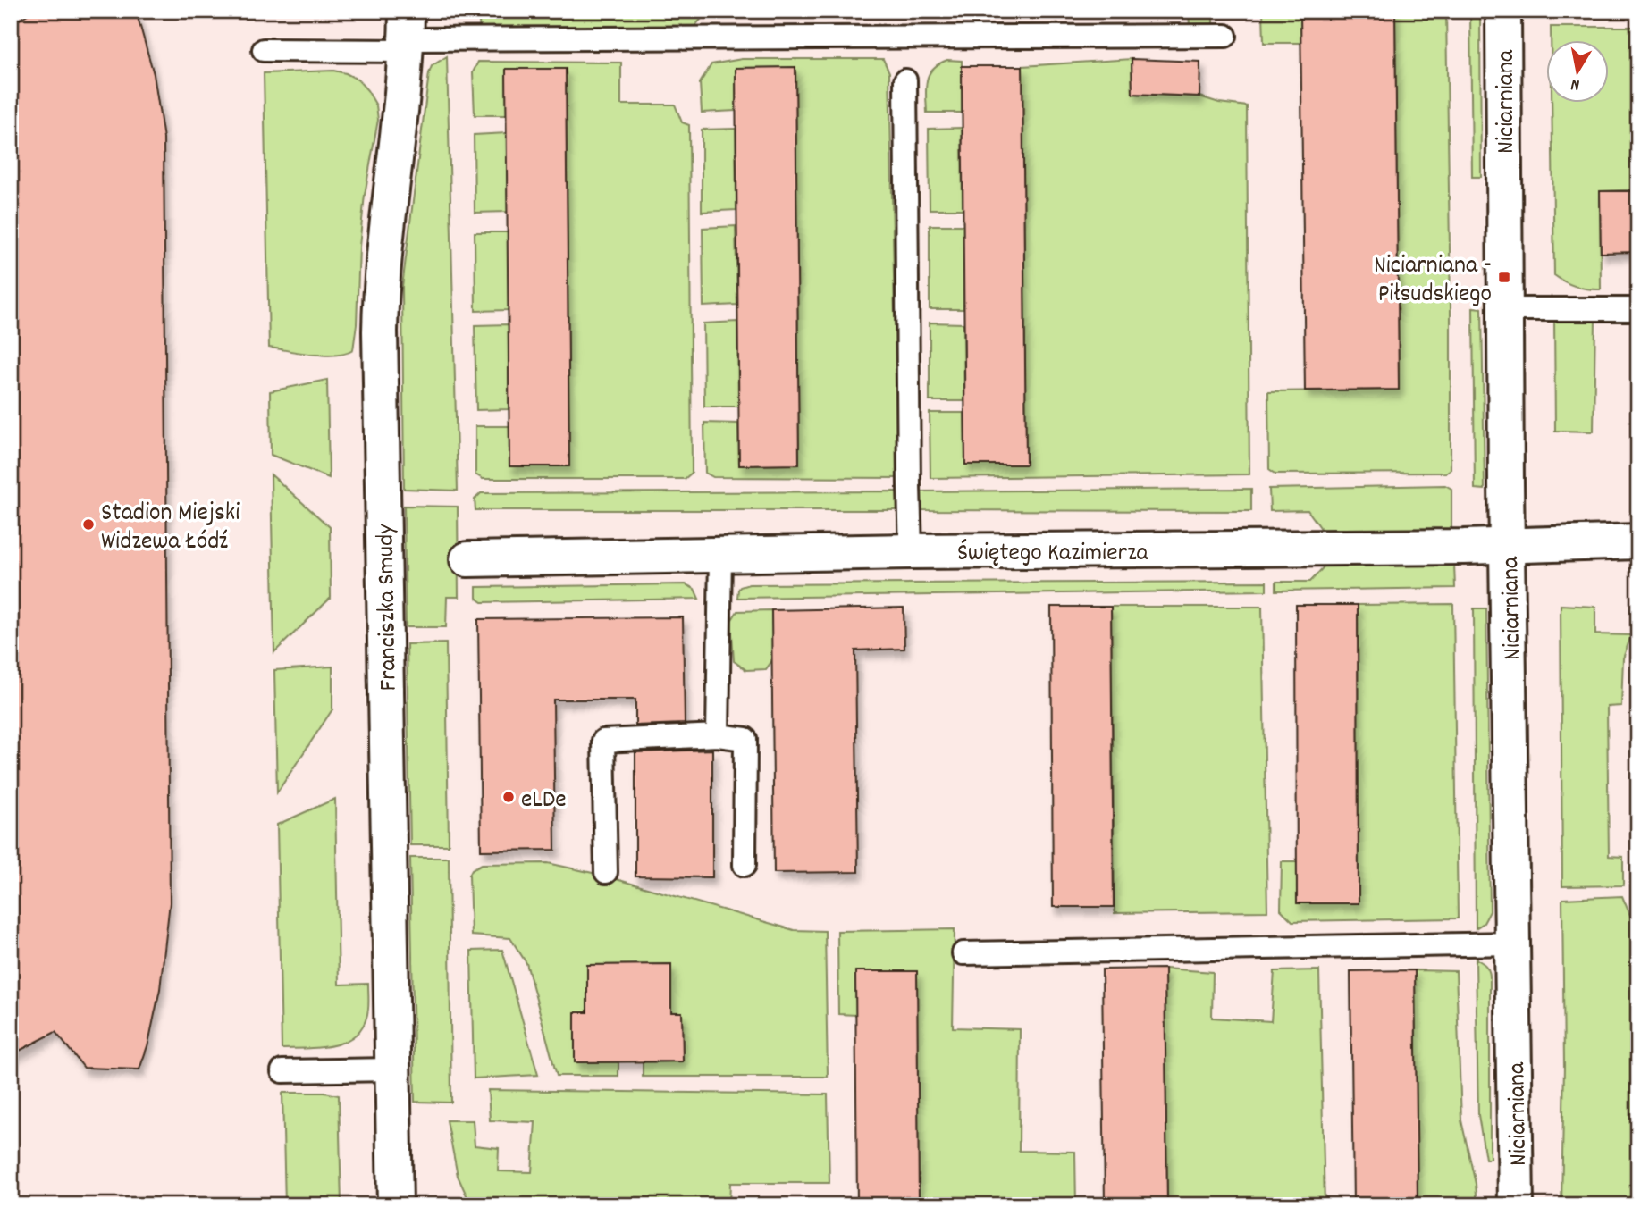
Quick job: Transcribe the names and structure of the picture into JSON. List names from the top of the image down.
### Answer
{
  "streets": {
    "street": ["Niciarniana", "Świętego Kazimierza", "Franciszka Smudy"]
  },
  "crossings": [
    ["Niciarniana", "Świętego Kazimierza"]
  ],
  "places": {
    "transit": ["Niciarniana - Piłsudskiego"],
    "other": ["Stadion Miejski Widzewa Łódź", "eLDe"]
  },
  "north": "bottom"
}
